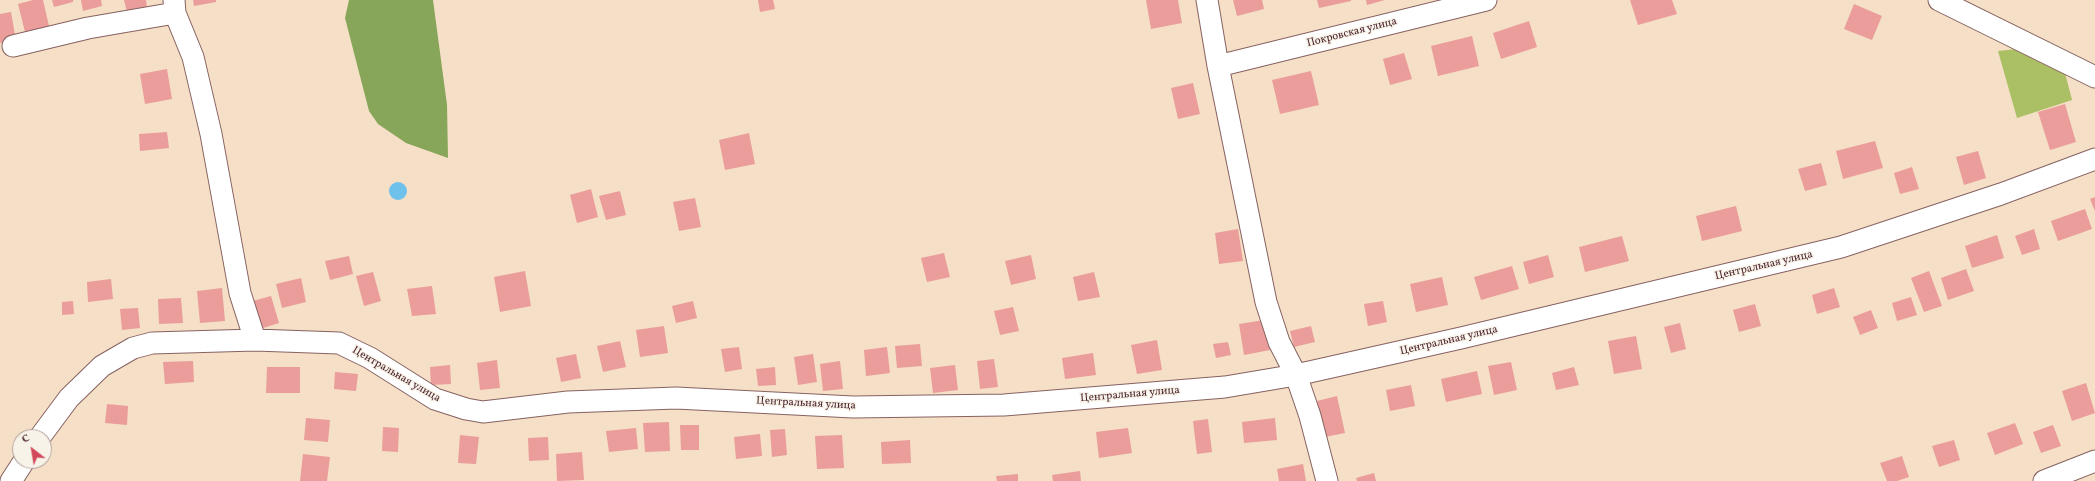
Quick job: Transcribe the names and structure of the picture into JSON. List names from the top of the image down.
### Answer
{
  "streets": {
    "street": ["Покровская улица", "Центральная улица"]
  },
  "north": "top left"
}
